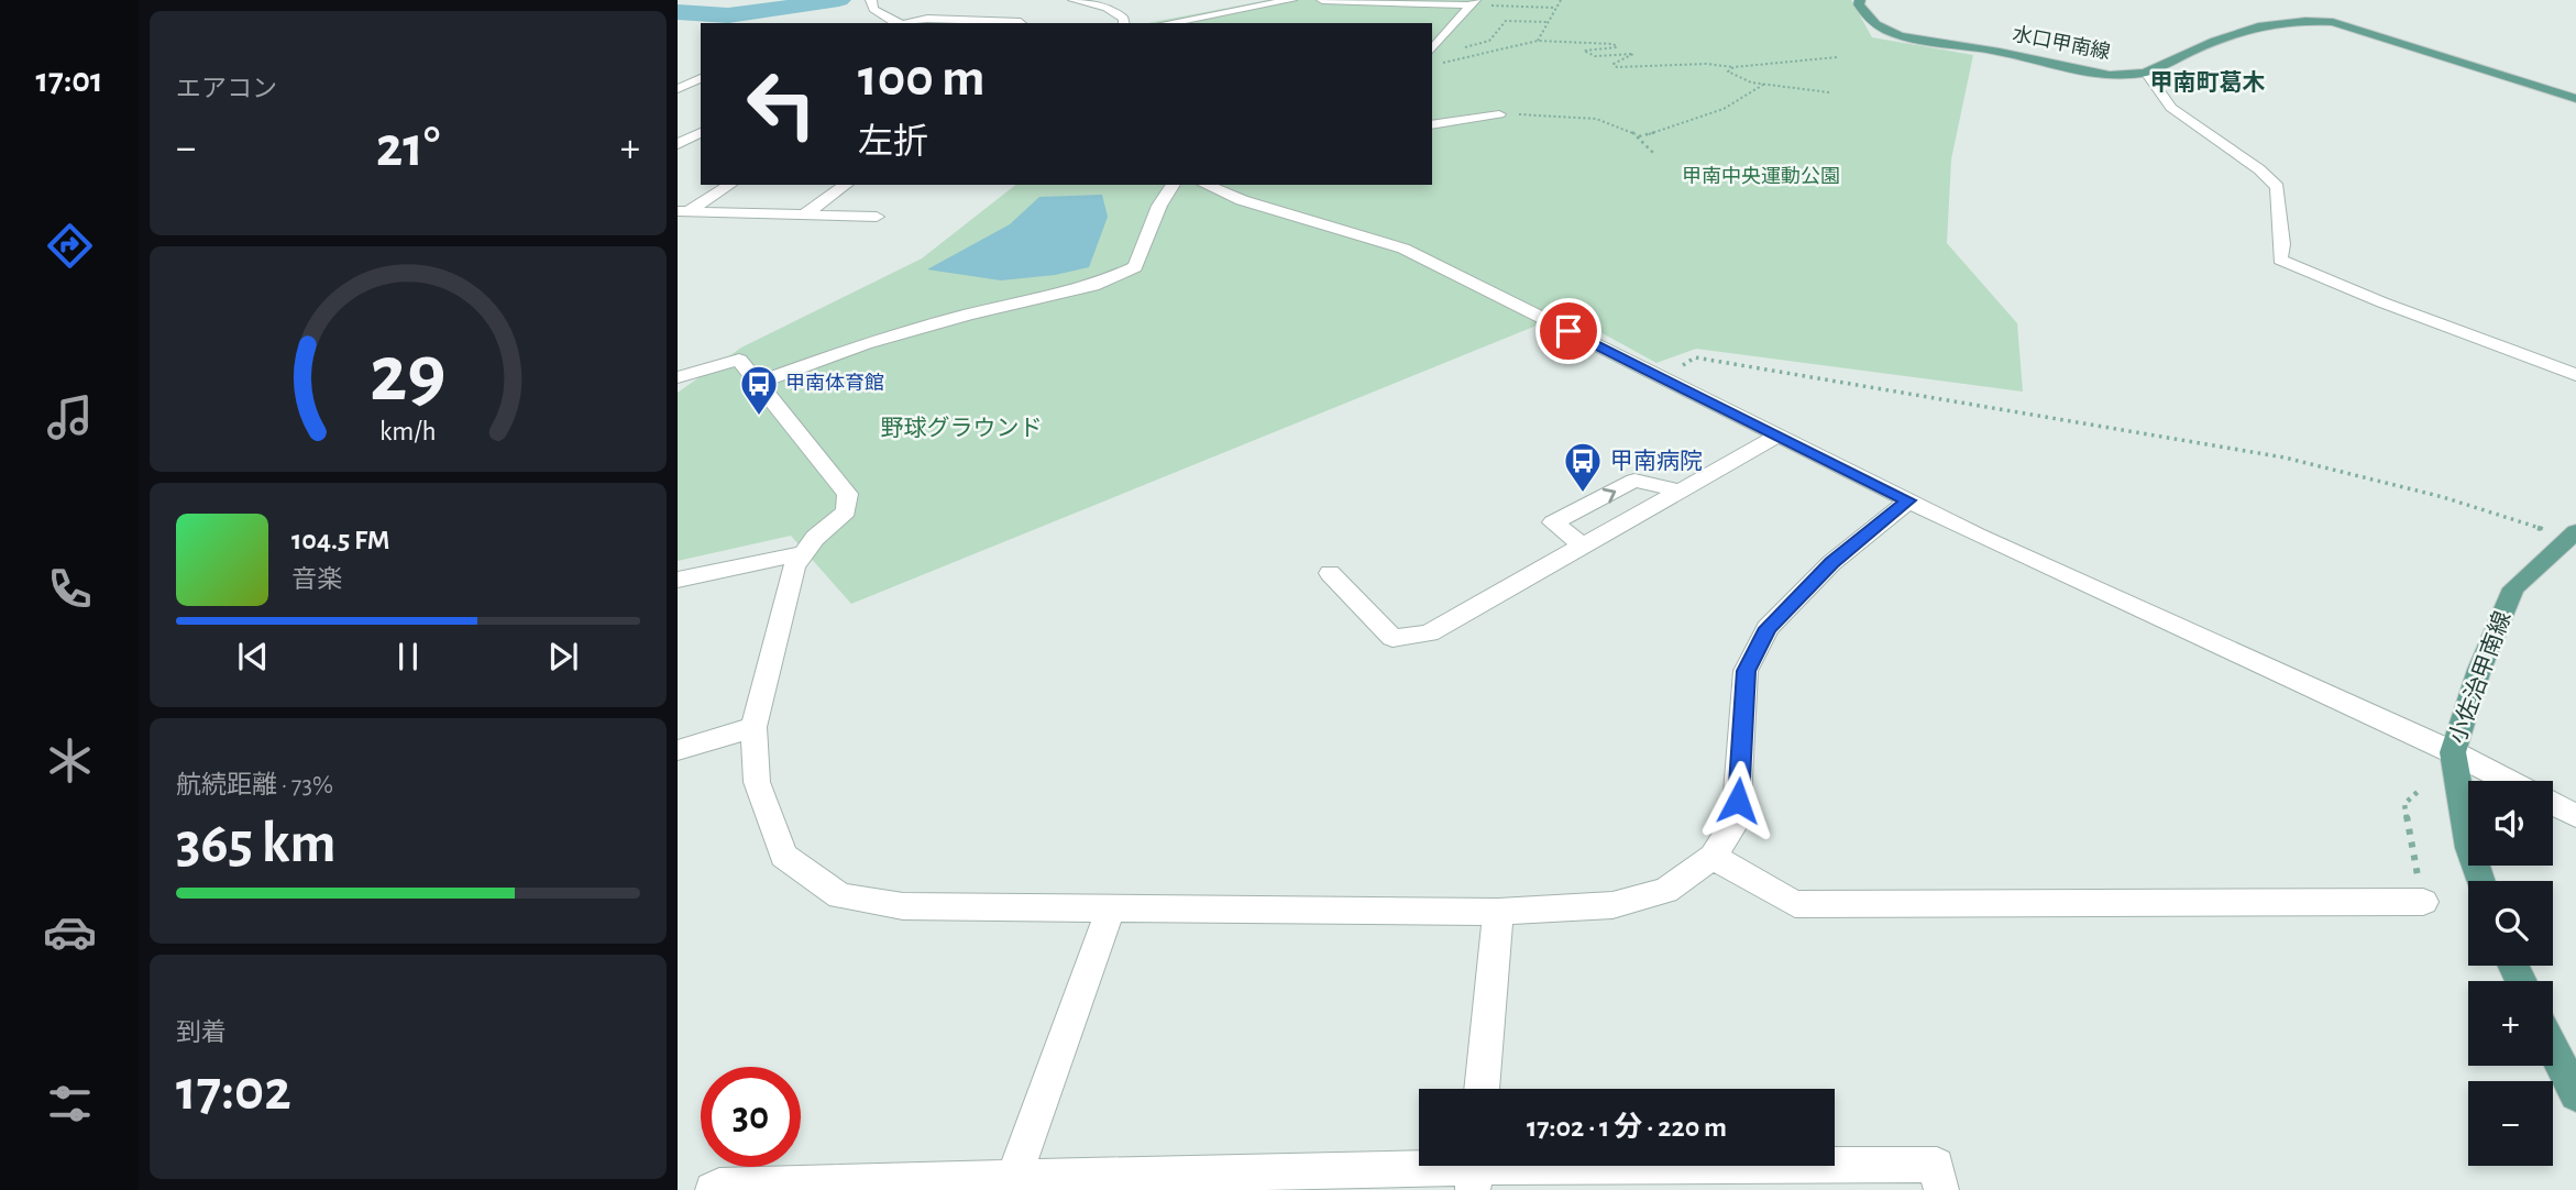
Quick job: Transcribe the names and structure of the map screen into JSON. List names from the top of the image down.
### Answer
{
  "streets": {
    "main road": ["水口甲南線", "小佐治甲南線"]
  },
  "districts": ["甲南町葛木"],
  "parks": ["甲南中央運動公園", "野球グラウンド"],
  "places": {
    "bus stop": ["甲南体育館", "甲南病院"]
  },
  "page": {
    "tabs": "17:01",
    "tile": [
      "エアコン",
      ["航続距離 · 73%", "365 km"],
      ["到着", "17:02"]
    ],
    "turn": ["100 m", "左折"],
    "heat": ["−", "21°", "+"],
    "song": ["104.5 FM", "音楽"],
    "map_buttons": ["+", "−"],
    "limit": "30",
    "trip": "17:02 · 1 分 · 220 m",
    "gauge": ["29", "km/h"]
  }
}
